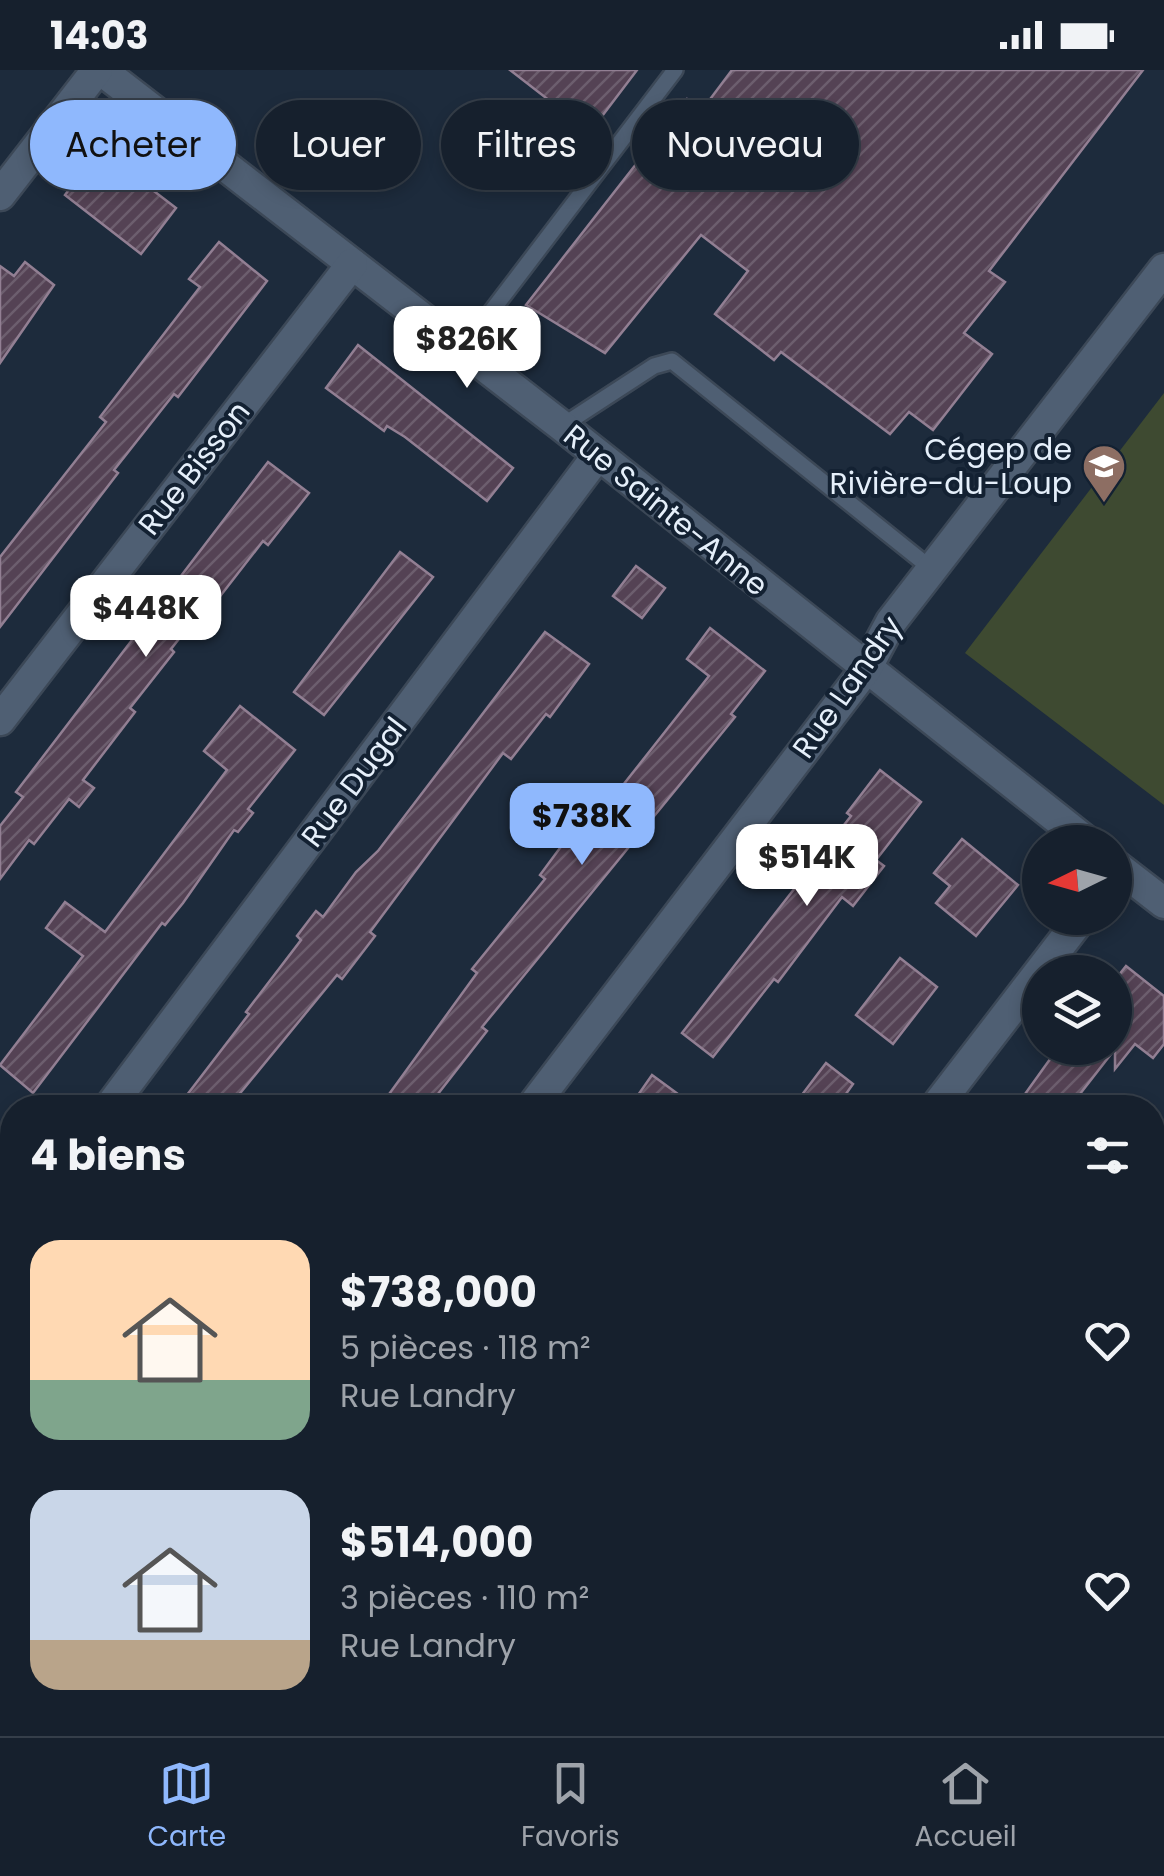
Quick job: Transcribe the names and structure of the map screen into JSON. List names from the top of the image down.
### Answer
{
  "streets": {
    "street": [
      "Rue Bisson",
      "Rue Sainte-Anne",
      "Rue Landry",
      "Rue Dugal"
    ]
  },
  "crossings": [
    ["Rue Bisson", "Rue Sainte-Anne"],
    ["Rue Sainte-Anne", "Rue Landry"],
    ["Rue Sainte-Anne", "Rue Dugal"]
  ],
  "places": {
    "school or university": ["Cégep de Rivière-du-Loup"]
  },
  "north": "left",
  "page": {
    "status": "14:03",
    "chip": [
      "Acheter",
      "Louer",
      "Filtres",
      "Nouveau"
    ],
    "price": [
      "$826K",
      "$448K",
      "$738K",
      "$514K"
    ],
    "heading": "4 biens",
    "list": [
      {
        "name": "$738,000",
        "note": "5 pièces · 118 m² · Rue Landry"
      },
      {
        "name": "$514,000",
        "note": "3 pièces · 110 m² · Rue Landry"
      }
    ],
    "tabs": ["Carte", "Favoris", "Accueil"]
  }
}
